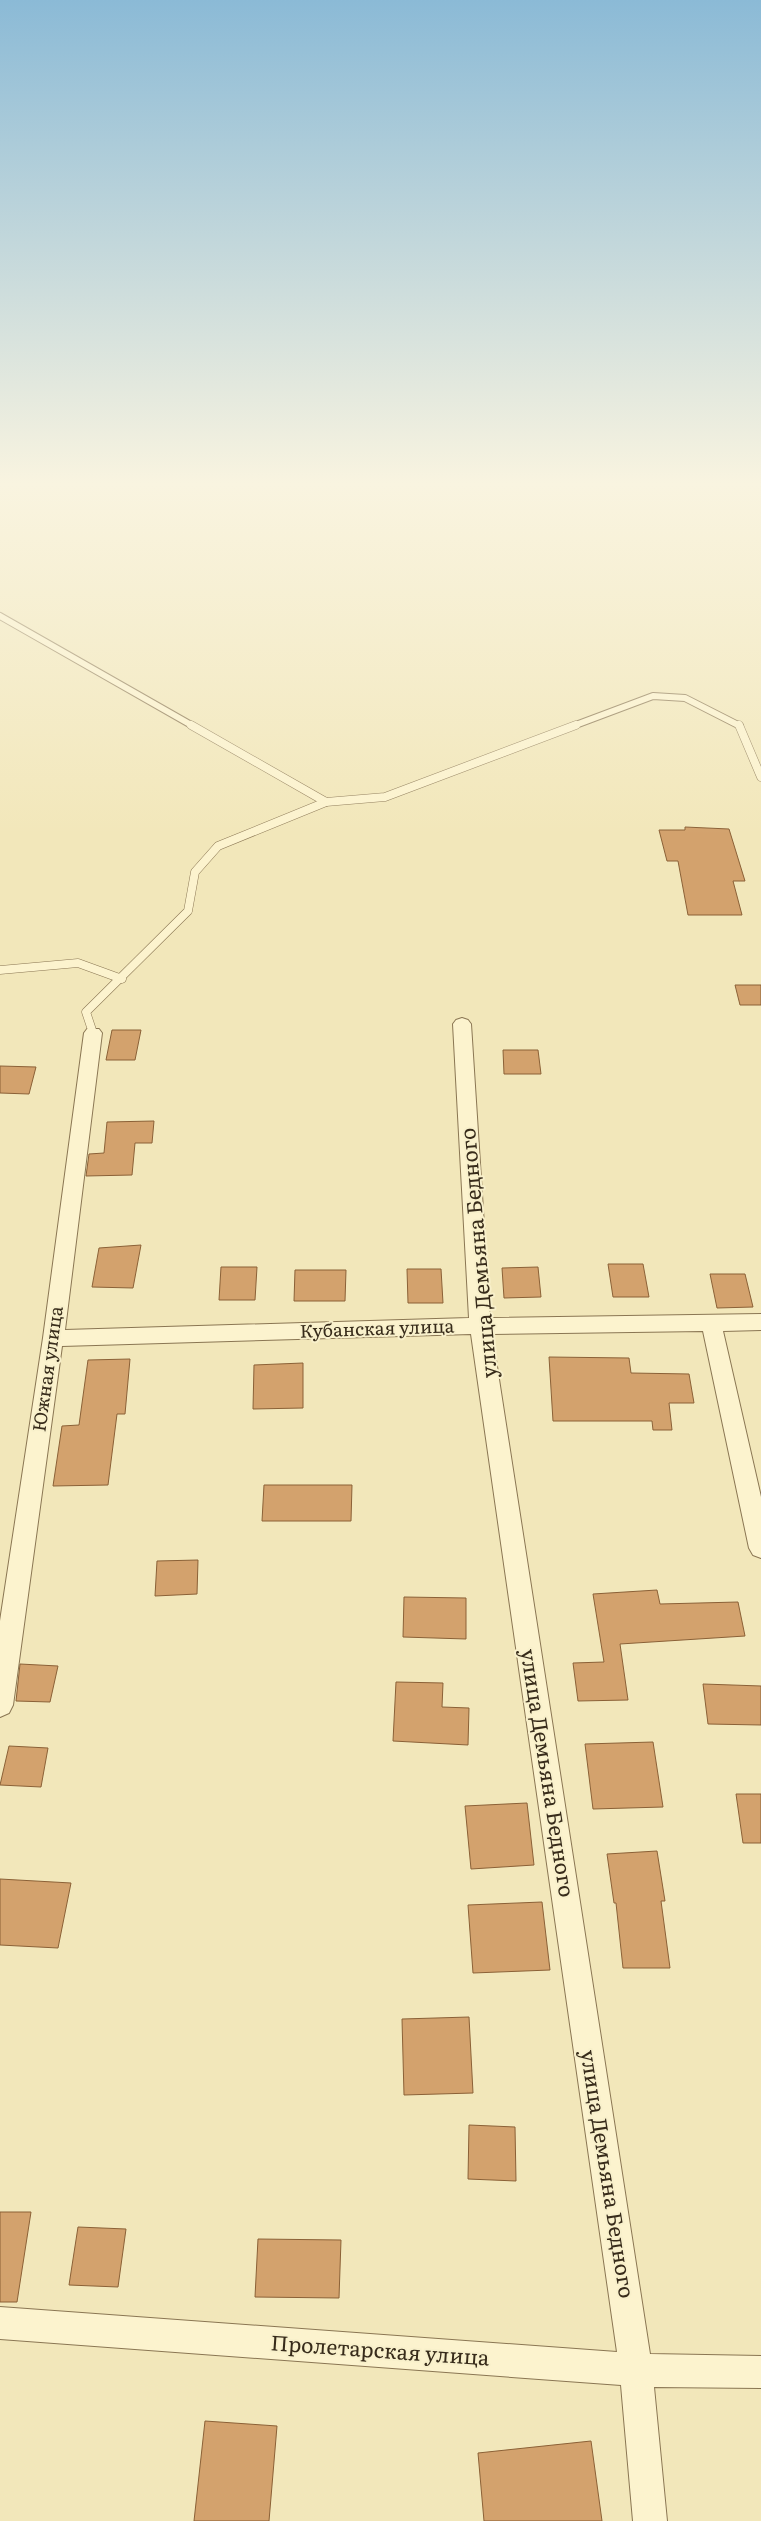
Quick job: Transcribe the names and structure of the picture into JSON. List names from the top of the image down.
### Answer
{
  "streets": {
    "street": [
      "улица Демьяна Бедного",
      "Кубанская улица",
      "Южная улица",
      "Пролетарская улица"
    ]
  },
  "crossings": [
    ["улица Демьяна Бедного", "Кубанская улица"],
    ["улица Демьяна Бедного", "Пролетарская улица"],
    ["Кубанская улица", "Южная улица"]
  ]
}
